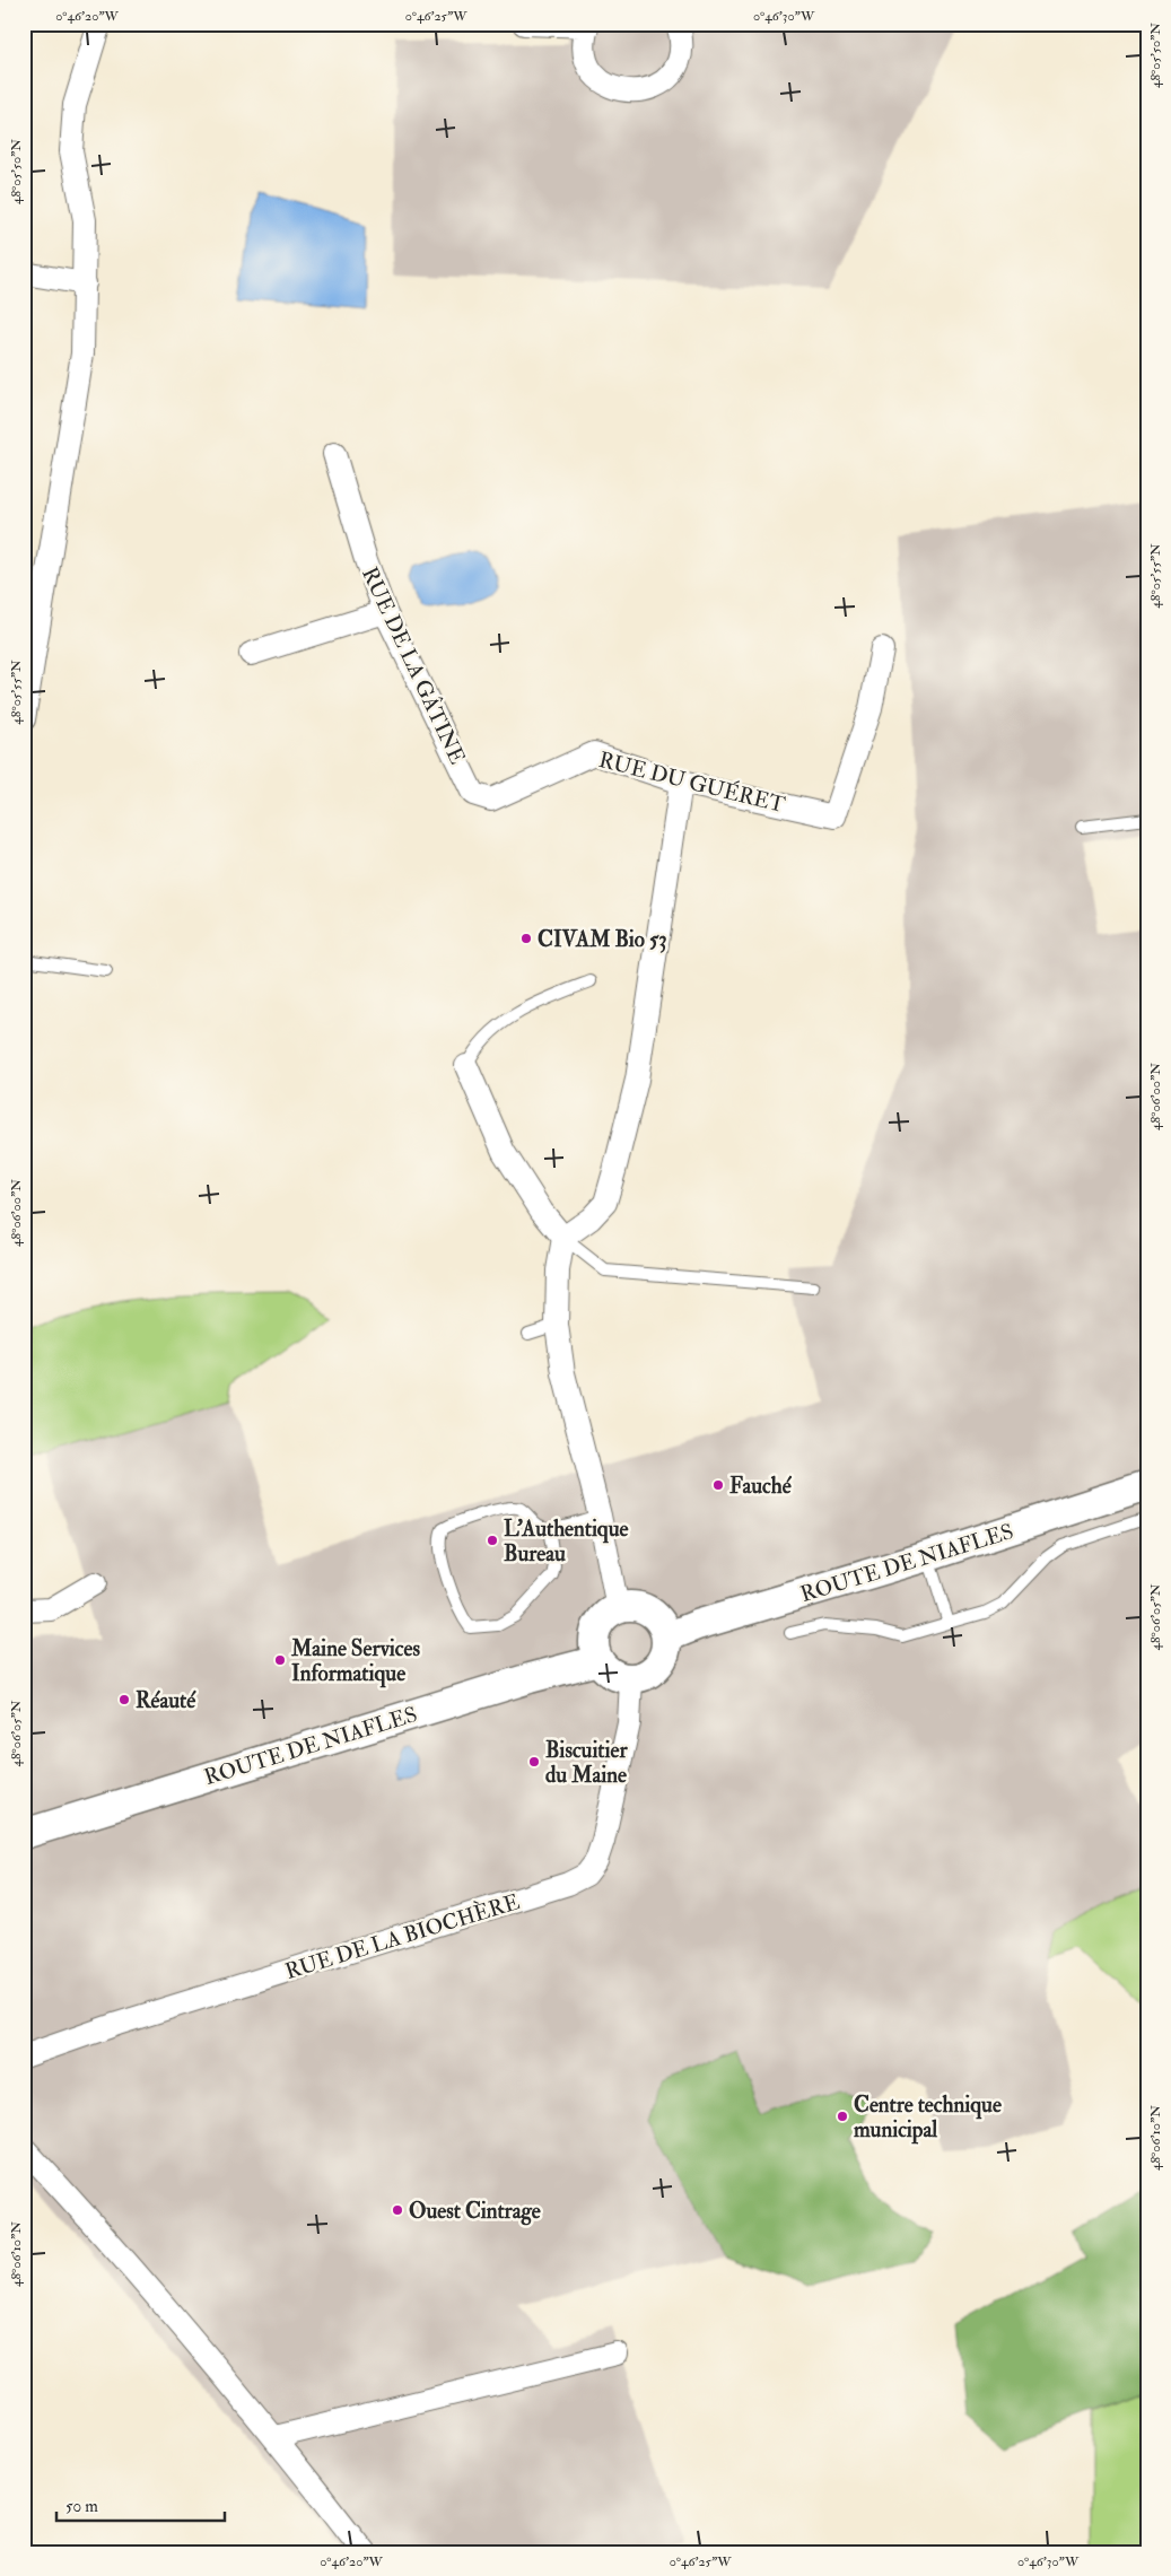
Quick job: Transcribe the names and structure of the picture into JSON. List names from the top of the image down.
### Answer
{
  "streets": {
    "street": [
      "RUE DE LA GÂTINE",
      "RUE DU GUÉRET",
      "ROUTE DE NIAFLES",
      "RUE DE LA BIOCHÈRE"
    ]
  },
  "crossings": [
    ["RUE DE LA GÂTINE", "RUE DU GUÉRET"],
    ["ROUTE DE NIAFLES", "RUE DE LA BIOCHÈRE"]
  ],
  "places": [
    "CIVAM Bio 53",
    "Fauché",
    "L'Authentique Bureau",
    "Maine Services Informatique",
    "Réauté",
    "Biscuitier du Maine",
    "Centre technique municipal",
    "Ouest Cintrage"
  ],
  "scale_bar": "50 m",
  "coordinates": [
    "0°46'20\"W",
    "0°46'25\"W",
    "0°46'30\"W",
    "48°05'50\"N",
    "48°05'55\"N",
    "48°06'00\"N",
    "48°06'05\"N",
    "48°06'10\"N"
  ]
}
